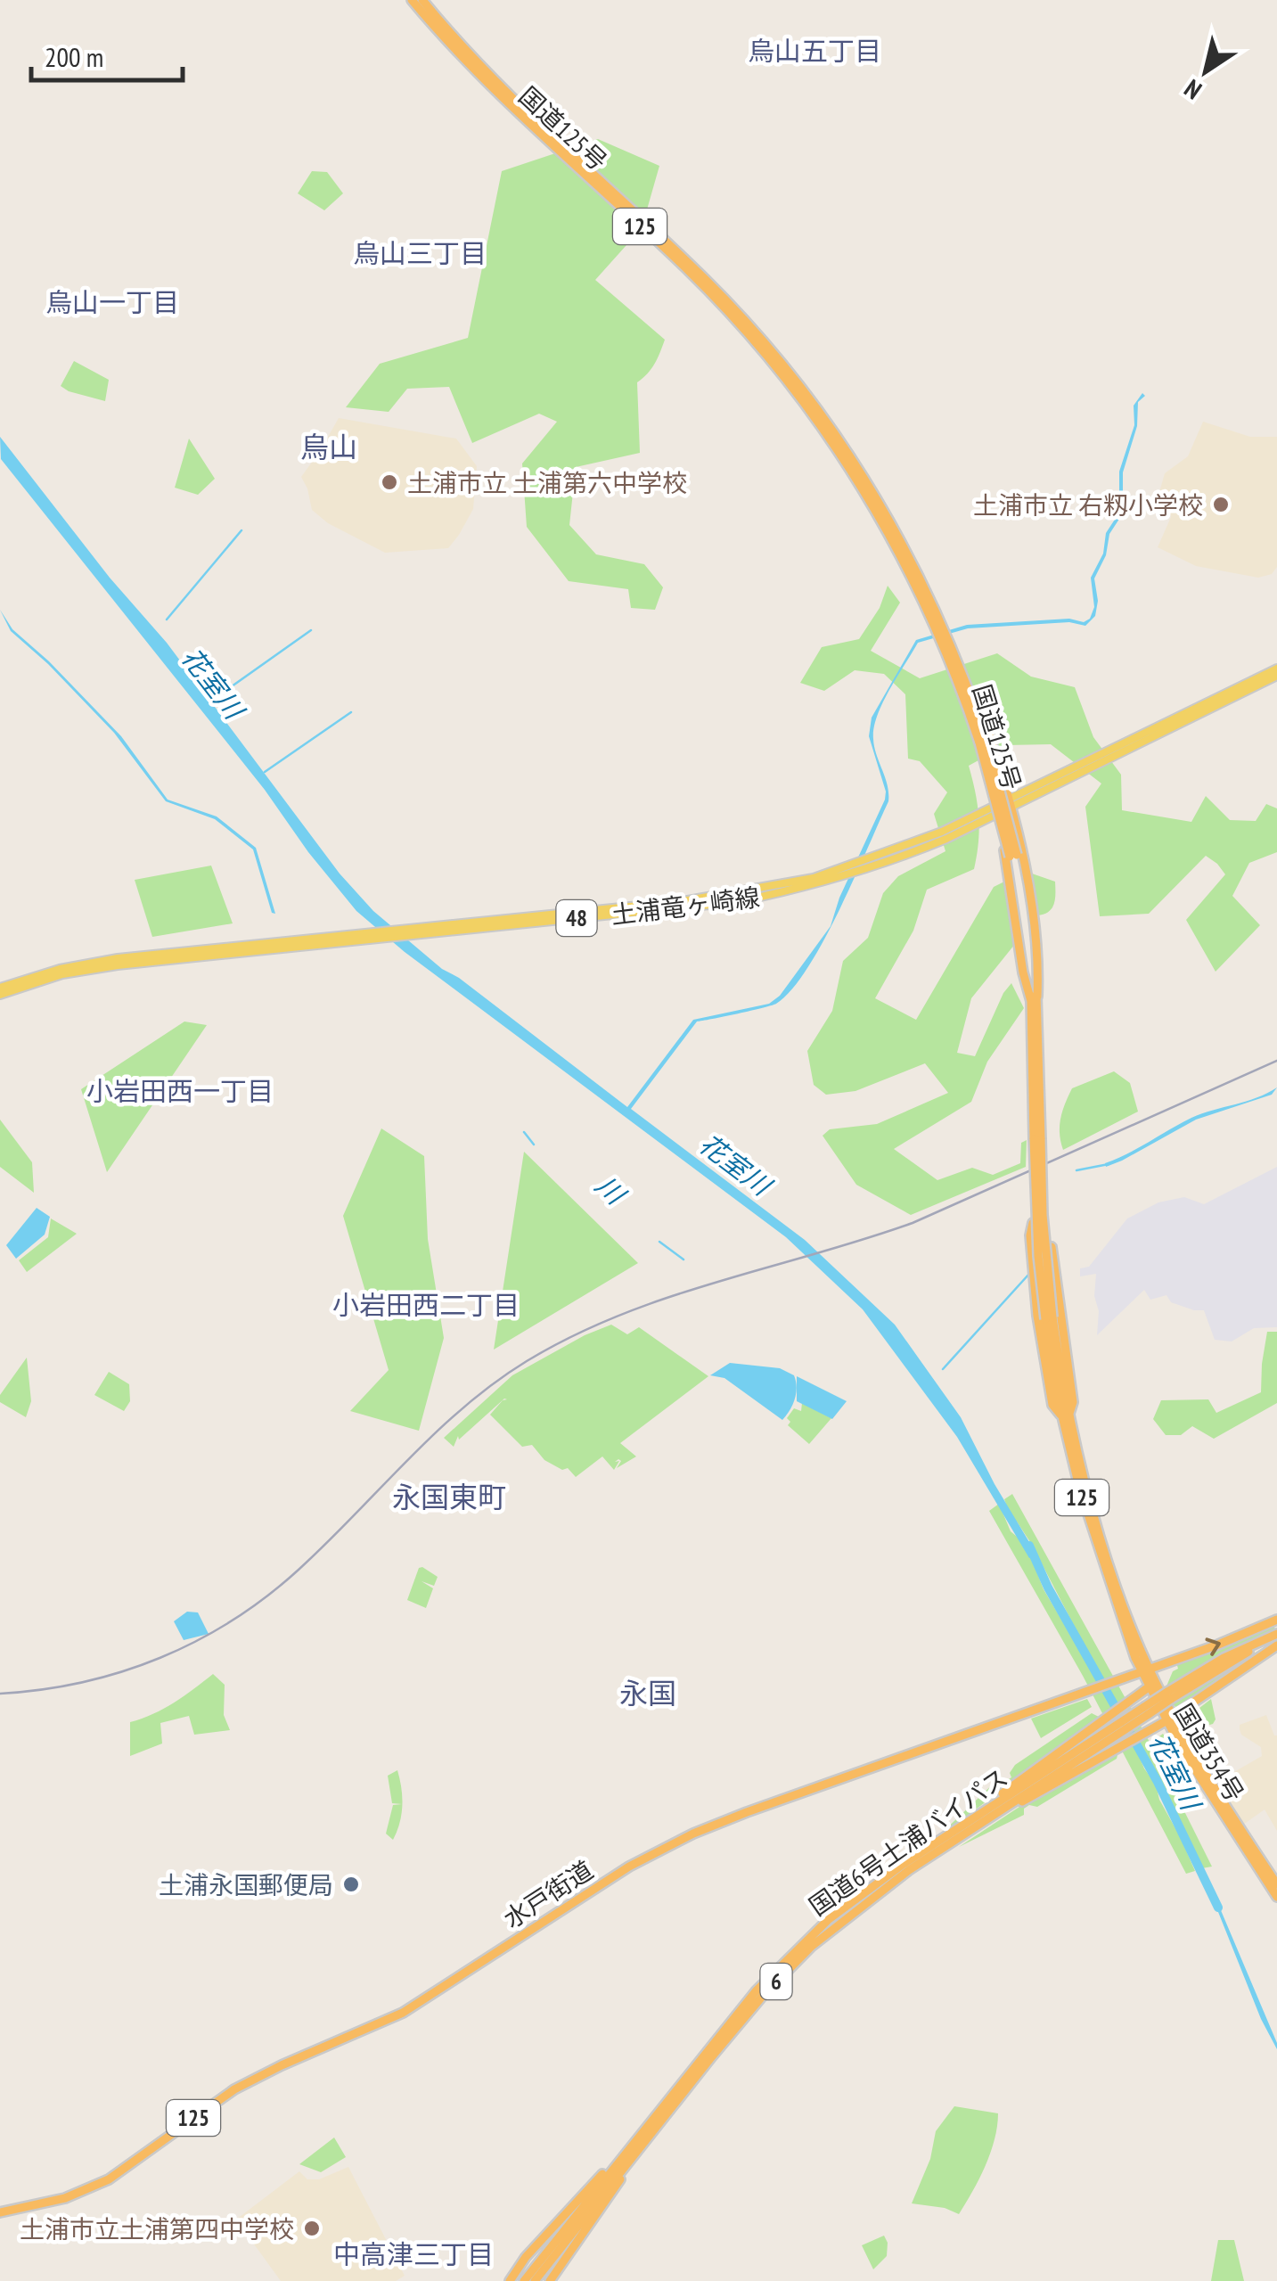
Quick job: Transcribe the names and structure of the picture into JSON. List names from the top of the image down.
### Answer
{
  "streets": {
    "highway": [
      "国道125号",
      "125",
      "国道354号",
      "国道6号土浦バイパス",
      "水戸街道",
      "6"
    ],
    "main road": ["土浦竜ヶ崎線", "48"]
  },
  "crossings": [
    ["国道125号", "国道354号"],
    ["国道125号", "水戸街道"],
    ["国道354号", "水戸街道"]
  ],
  "districts": [
    "烏山五丁目",
    "烏山三丁目",
    "烏山一丁目",
    "烏山",
    "小岩田西一丁目",
    "小岩田西二丁目",
    "永国東町",
    "永国",
    "中高津三丁目"
  ],
  "water": ["花室川", "川"],
  "places": [
    "土浦市立 土浦第六中学校",
    "土浦市立 右籾小学校",
    "土浦永国郵便局",
    "土浦市立土浦第四中学校"
  ],
  "scale_bar": "200 m",
  "north": "bottom left"
}
